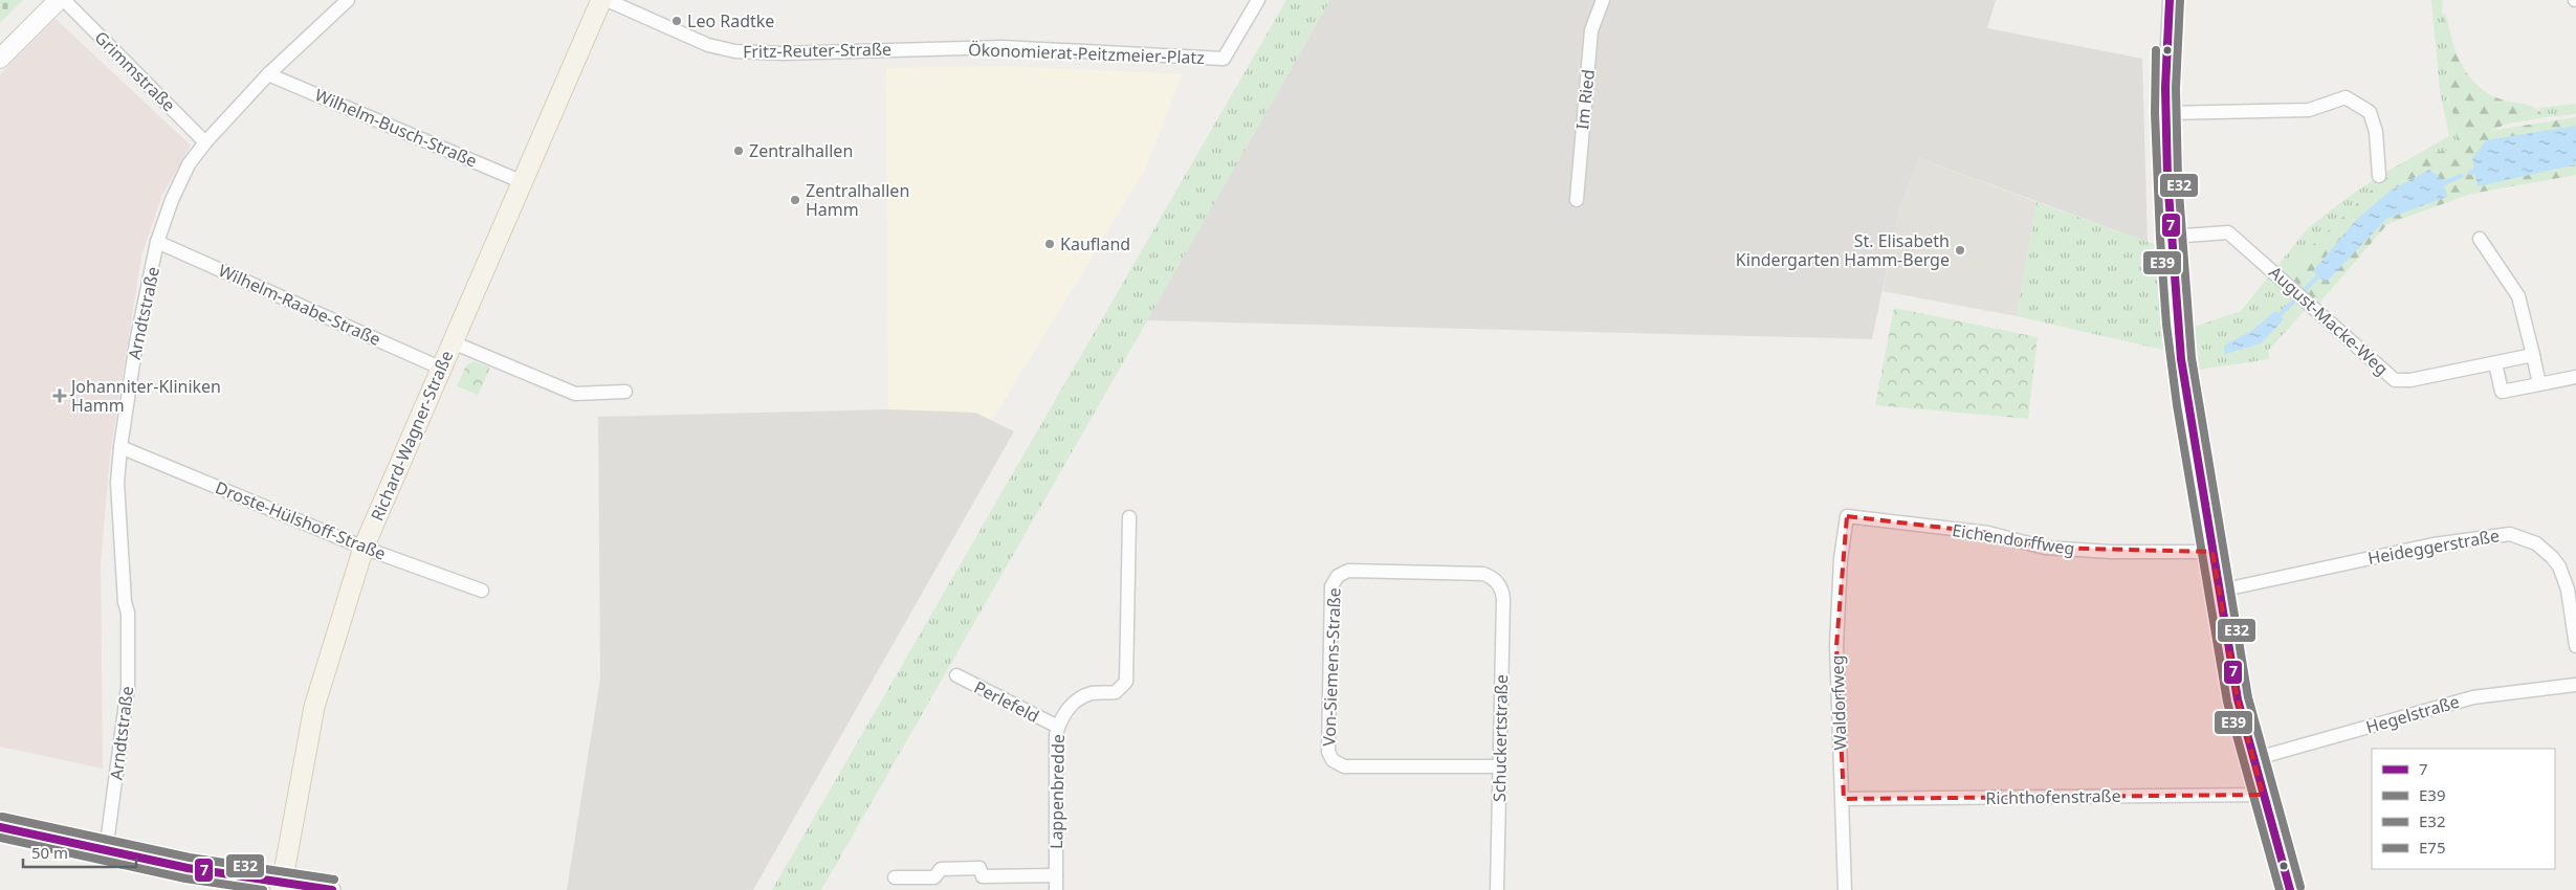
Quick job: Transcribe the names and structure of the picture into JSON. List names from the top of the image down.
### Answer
{
  "streets": {
    "main road": ["Richard-Wagner-Straße"],
    "street": [
      "Fritz-Reuter-Straße",
      "Ökonomierat-Peitzmeier-Platz",
      "Grimmstraße",
      "Im Ried",
      "Wilhelm-Busch-Straße",
      "Wilhelm-Raabe-Straße",
      "Arndtstraße",
      "August-Macke-Weg",
      "Droste-Hülshoff-Straße",
      "Eichendorffweg",
      "Heideggerstraße",
      "Von-Siemens-Straße",
      "Perlefeld",
      "Waldorfweg",
      "Hegelstraße",
      "Schuckertstraße",
      "Lappenbredde",
      "Richthofenstraße"
    ]
  },
  "crossings": [
    ["Fritz-Reuter-Straße", "Ökonomierat-Peitzmeier-Platz"],
    ["Grimmstraße", "Arndtstraße"],
    ["Wilhelm-Busch-Straße", "Arndtstraße"],
    ["Wilhelm-Busch-Straße", "Richard-Wagner-Straße"],
    ["Wilhelm-Raabe-Straße", "Arndtstraße"],
    ["Wilhelm-Raabe-Straße", "Richard-Wagner-Straße"],
    ["Arndtstraße", "Droste-Hülshoff-Straße"],
    ["Richard-Wagner-Straße", "Droste-Hülshoff-Straße"],
    ["Eichendorffweg", "Waldorfweg"],
    ["Von-Siemens-Straße", "Schuckertstraße"],
    ["Perlefeld", "Lappenbredde"],
    ["Waldorfweg", "Richthofenstraße"]
  ],
  "places": {
    "other": [
      "Leo Radtke",
      "Zentralhallen",
      "Zentralhallen Hamm",
      "Kaufland",
      "St. Elisabeth Kindergarten Hamm-Berge"
    ],
    "health": ["Johanniter-Kliniken Hamm"]
  },
  "lines": [
    "transit line 7",
    "transit line E32",
    "transit line E39",
    "transit line E75"
  ],
  "legend": [
    "7",
    "E39",
    "E32",
    "E75"
  ],
  "scale_bar": "50 m"
}
